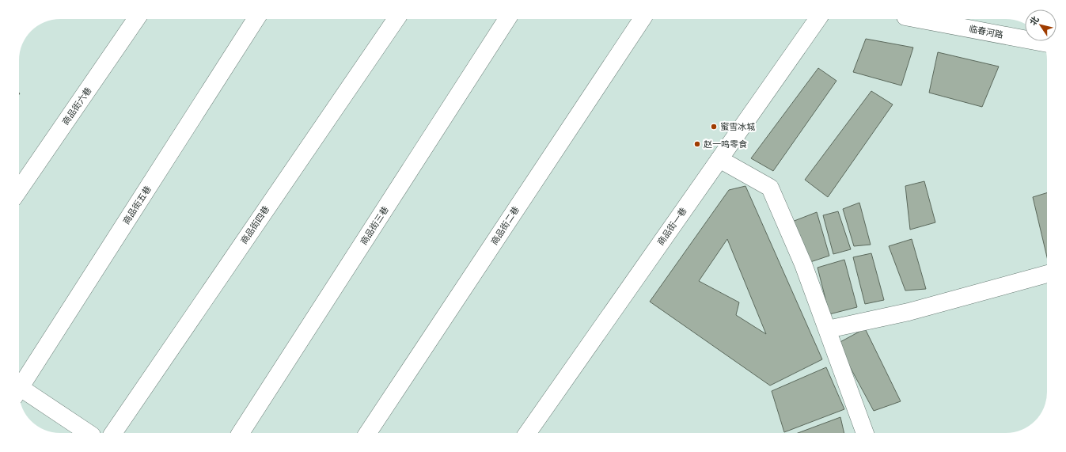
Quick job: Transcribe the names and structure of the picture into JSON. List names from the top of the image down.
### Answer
{
  "streets": {
    "street": [
      "临春河路",
      "商品街六巷",
      "商品街五巷",
      "商品街四巷",
      "商品街三巷",
      "商品街二巷",
      "商品街一巷"
    ]
  },
  "places": ["蜜雪冰城", "赵一鸣零食"],
  "north": "top left"
}
